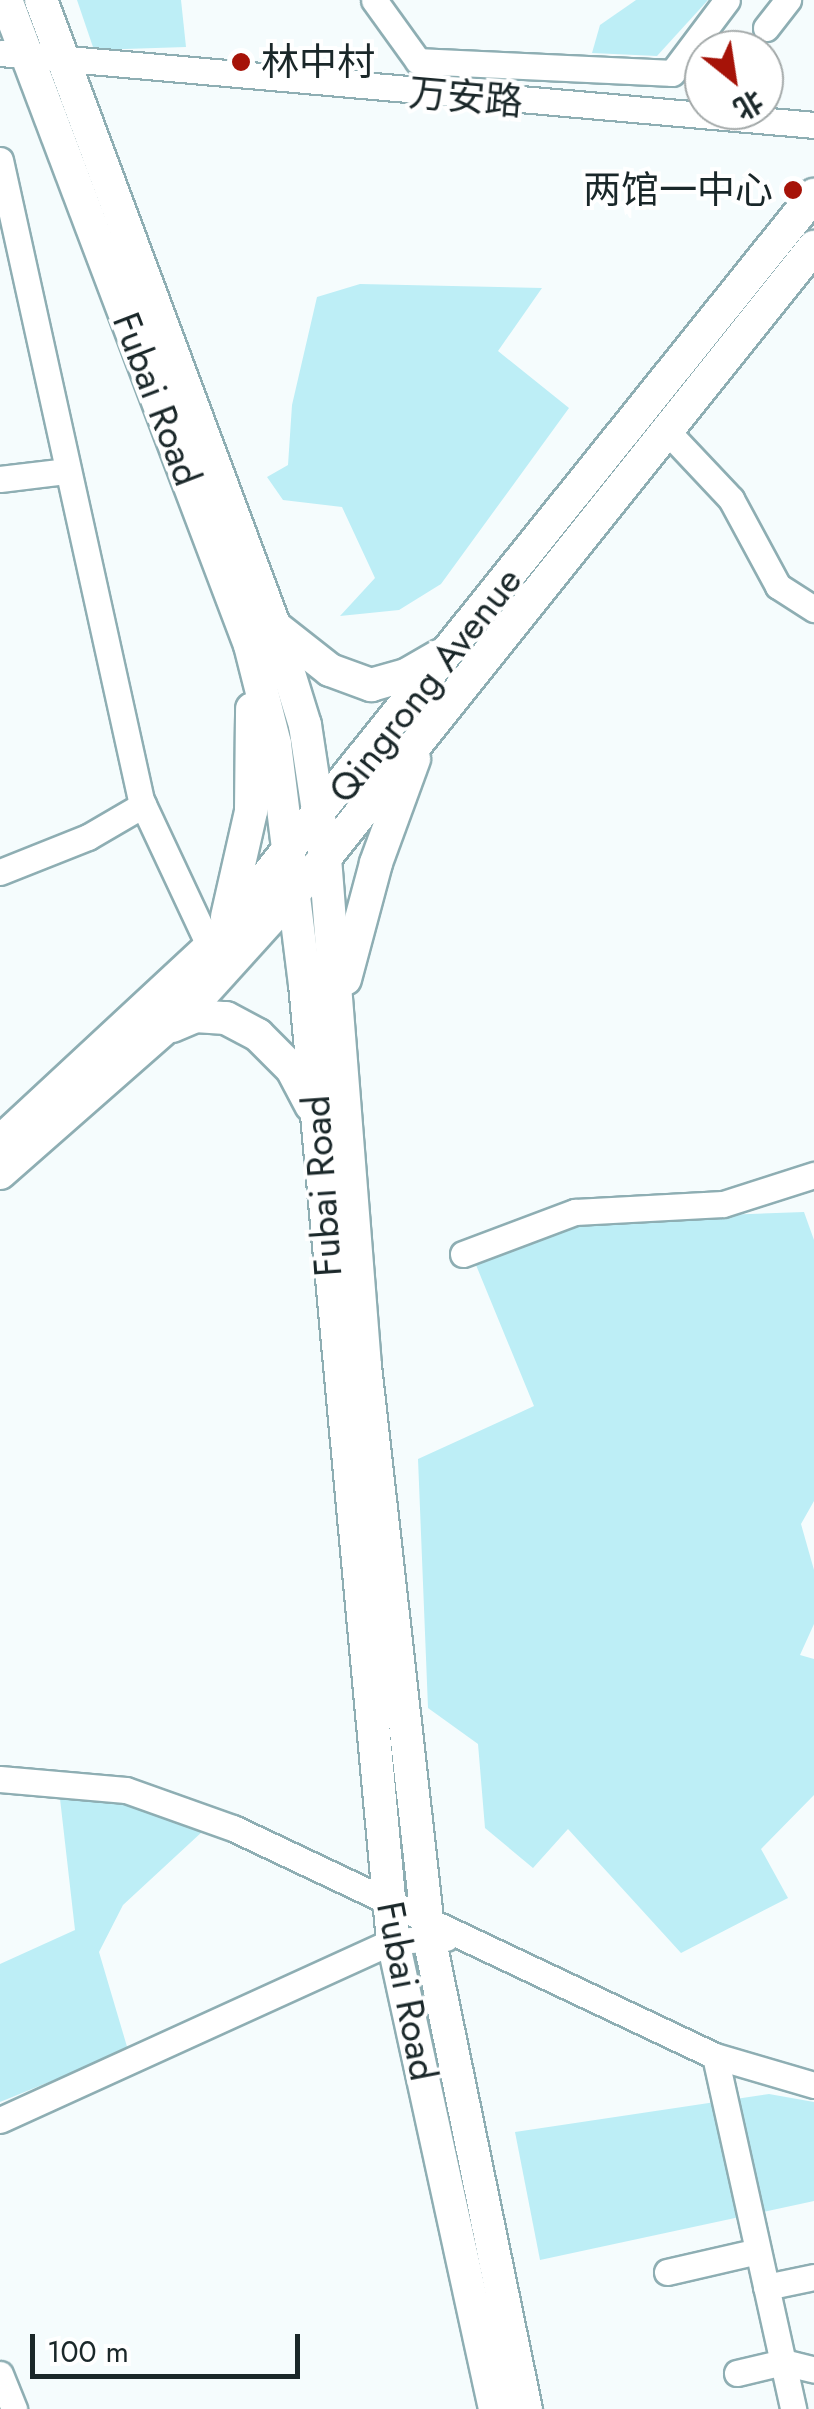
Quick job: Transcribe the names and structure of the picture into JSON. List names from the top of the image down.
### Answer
{
  "streets": {
    "main road": ["Fubai Road", "Qingrong Avenue"],
    "street": ["万安路"]
  },
  "crossings": [
    ["万安路", "Fubai Road"],
    ["Fubai Road", "Qingrong Avenue"]
  ],
  "places": ["林中村", "两馆一中心"],
  "scale_bar": "100 m",
  "north": "bottom right"
}
